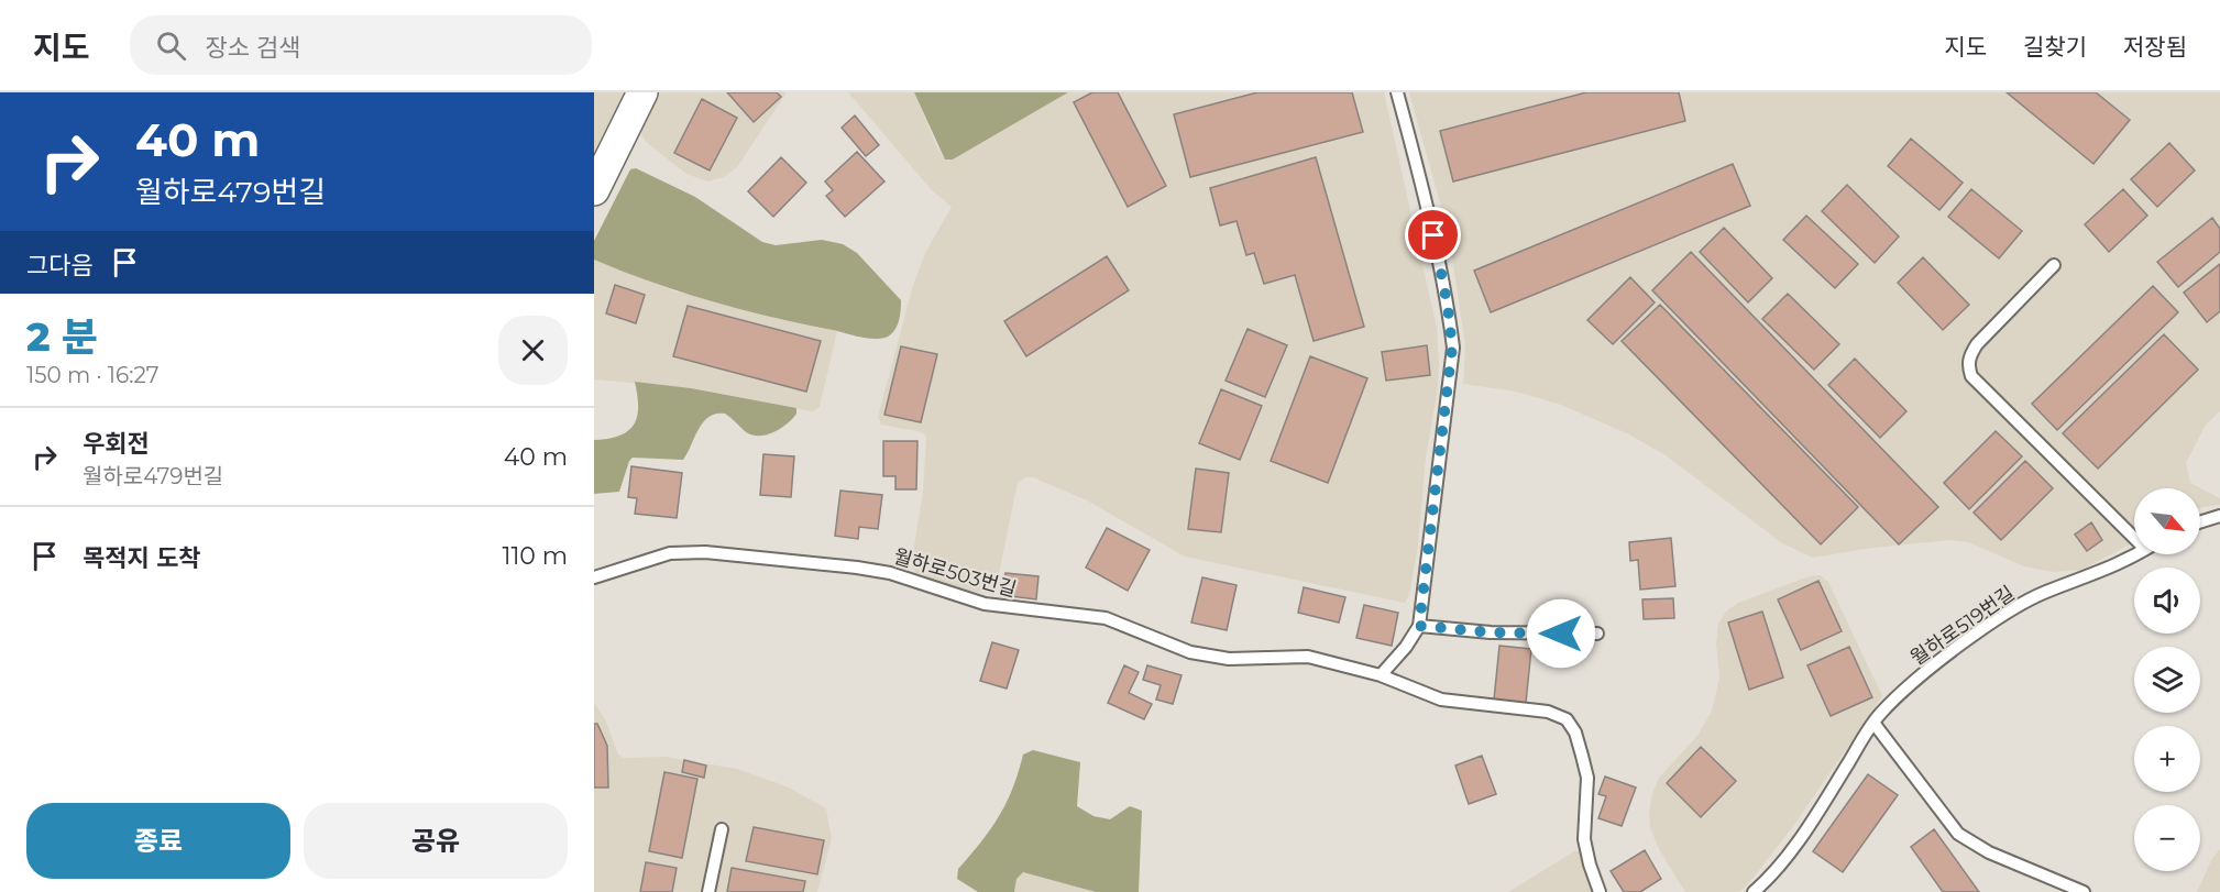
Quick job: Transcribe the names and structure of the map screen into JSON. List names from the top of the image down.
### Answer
{
  "streets": {
    "lane": ["월하로503번길", "월하로519번길"]
  },
  "north": "bottom right",
  "page": {
    "header": "지도",
    "search": "장소 검색",
    "nav": ["지도", "길찾기", "저장됨"],
    "turn": ["40 m", "월하로479번길"],
    "then": "그다음",
    "heading": ["2 분", "150 m · 16:27"],
    "list": [
      {
        "name": "우회전",
        "note": "월하로479번길",
        "value": "40 m"
      },
      {
        "name": "목적지 도착",
        "value": "110 m"
      }
    ],
    "map_buttons": ["+", "−"],
    "buttons": ["종료", "공유"]
  }
}
